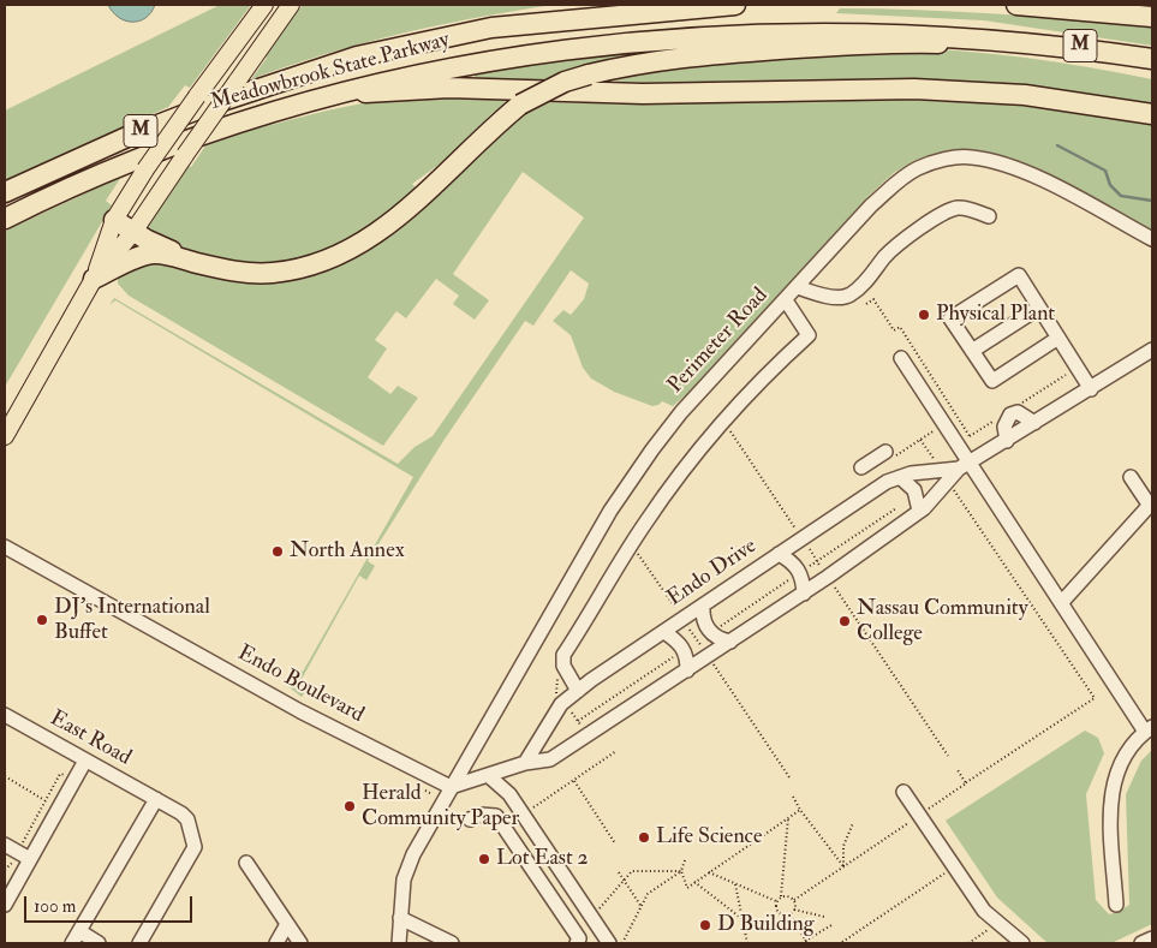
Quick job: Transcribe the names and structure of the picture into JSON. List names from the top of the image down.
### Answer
{
  "streets": {
    "highway": ["M", "Meadowbrook State Parkway"],
    "street": [
      "Perimeter Road",
      "Endo Drive",
      "Endo Boulevard",
      "East Road"
    ]
  },
  "crossings": [
    ["Perimeter Road", "Endo Boulevard"]
  ],
  "places": [
    "Physical Plant",
    "North Annex",
    "DJ's International Buffet",
    "Nassau Community College",
    "Herald Community Paper",
    "Life Science",
    "Lot East 2",
    "D Building"
  ],
  "scale_bar": "100 m"
}
